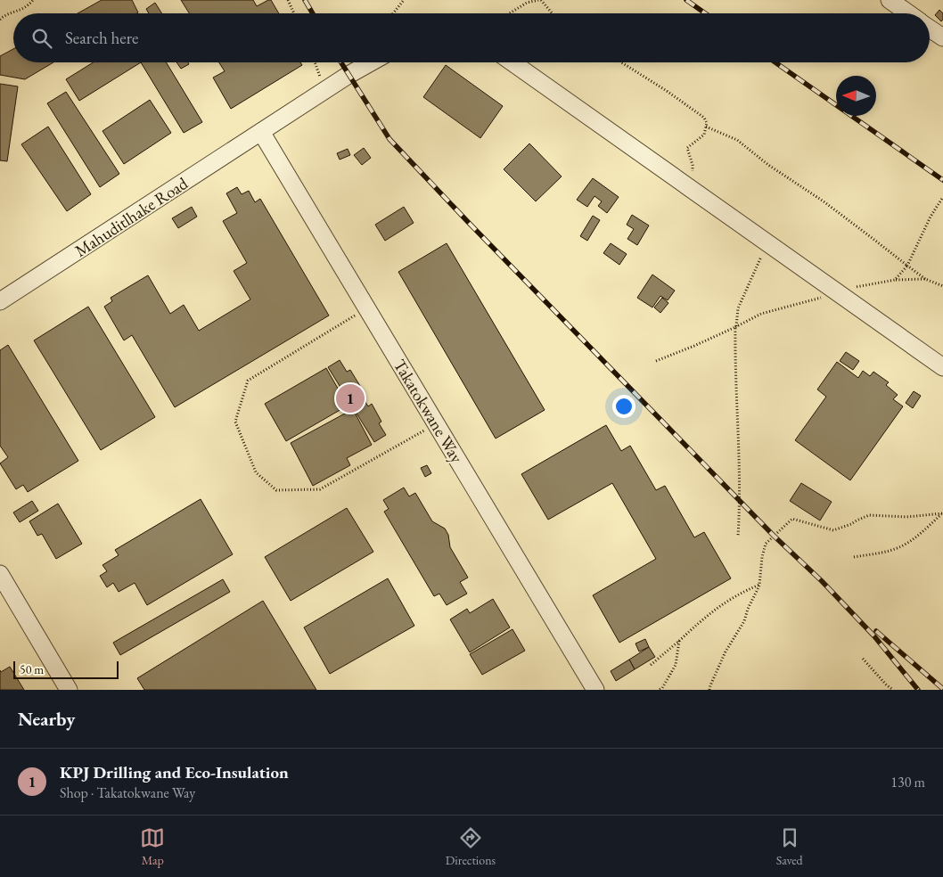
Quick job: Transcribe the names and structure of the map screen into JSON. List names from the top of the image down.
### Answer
{
  "streets": {
    "street": ["Mahuditlhake Road", "Takatokwane Way"]
  },
  "crossings": [
    ["Mahuditlhake Road", "Takatokwane Way"]
  ],
  "scale_bar": "50 m",
  "north": "left",
  "page": {
    "search": "Search here",
    "pins": "1",
    "scale": "50 m",
    "heading": "Nearby",
    "list": [
      {
        "mark": "1",
        "name": "KPJ Drilling and Eco-Insulation",
        "note": "Shop · Takatokwane Way",
        "value": "130 m"
      }
    ],
    "nav": ["Map", "Directions", "Saved"]
  }
}
